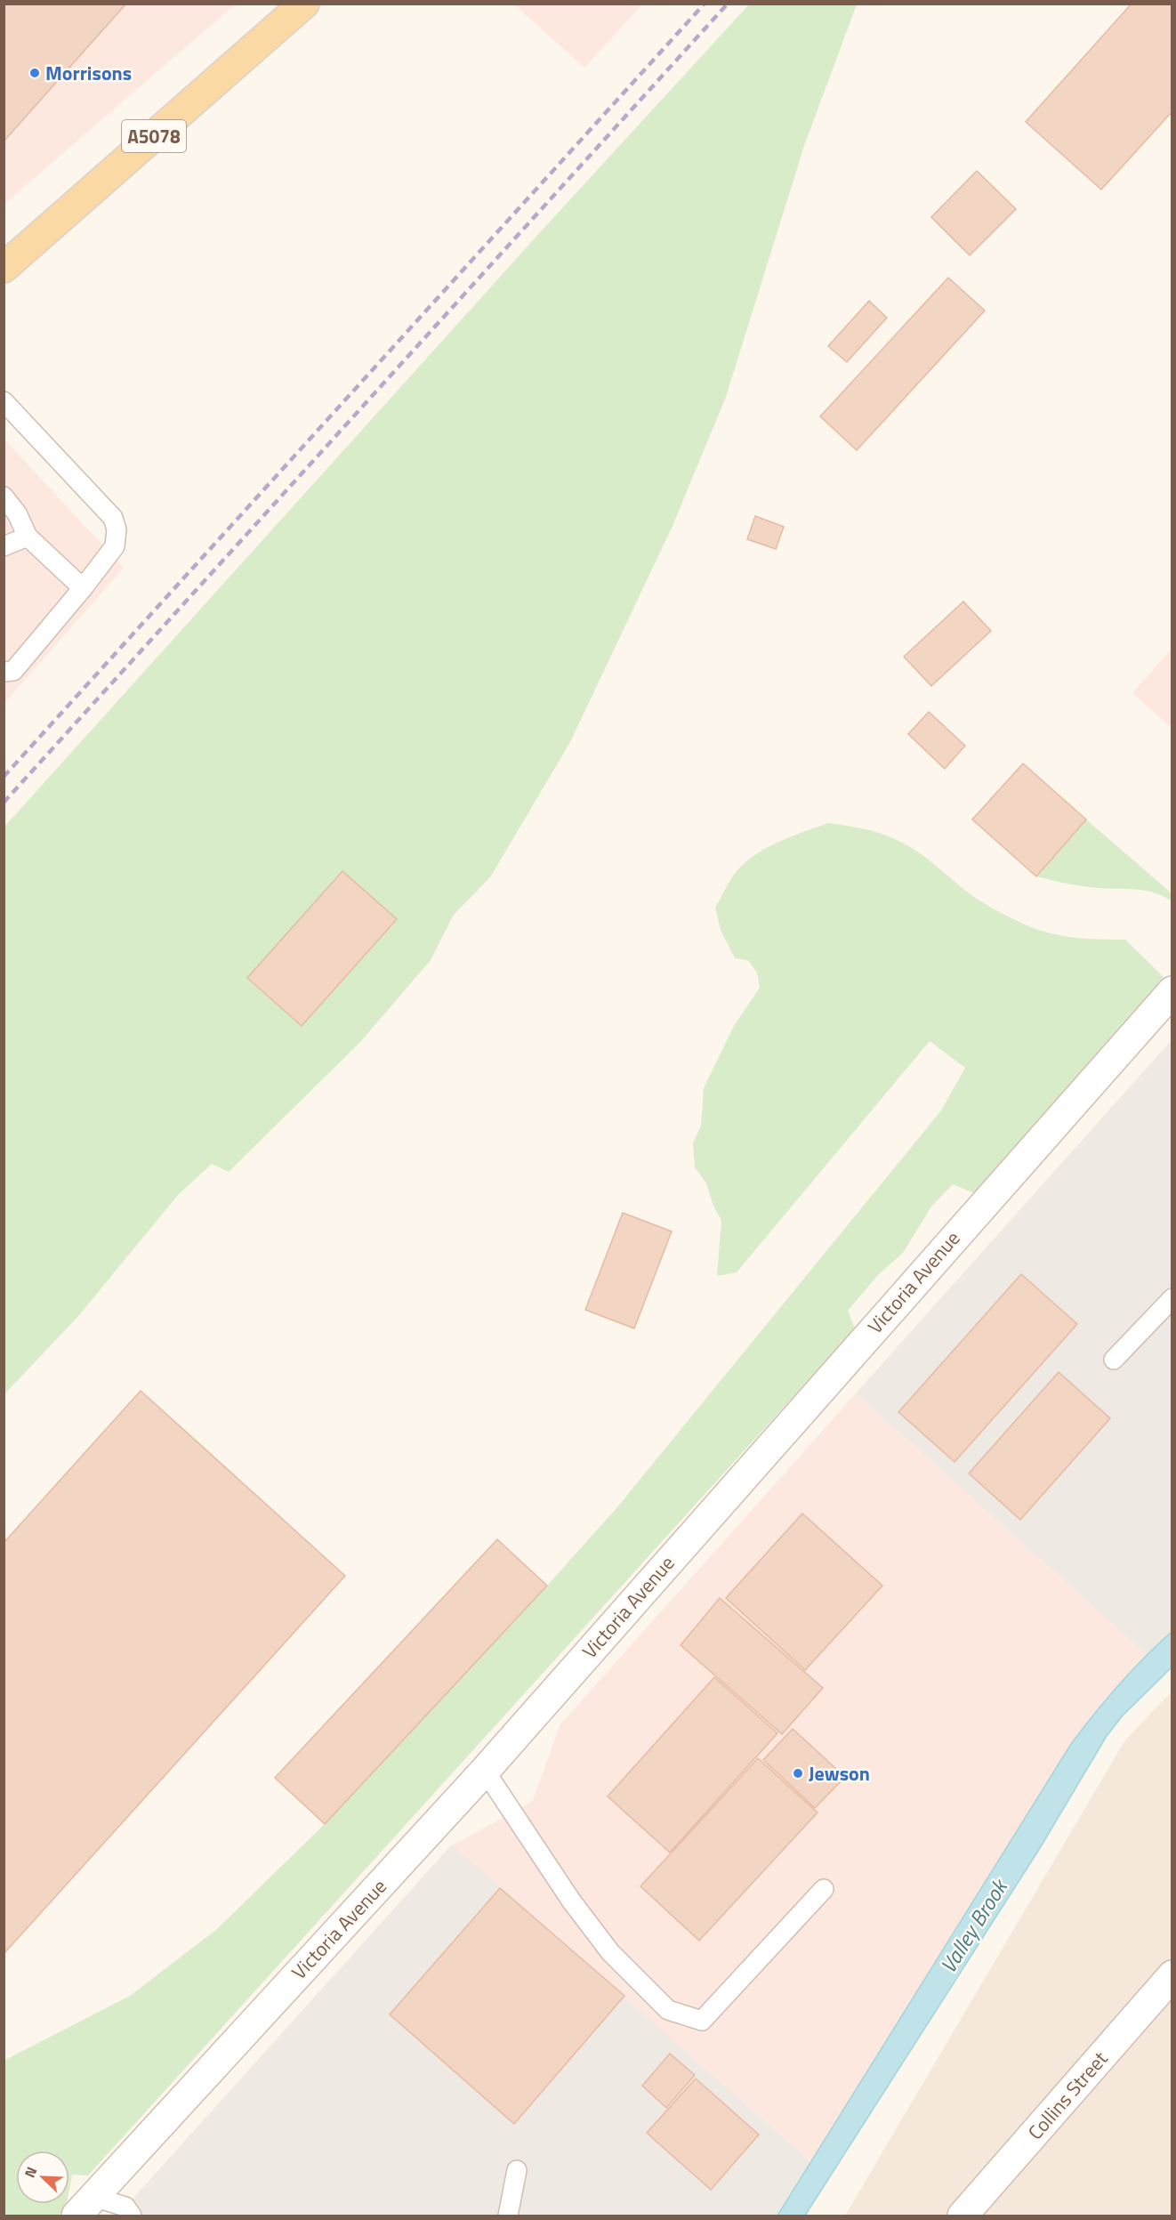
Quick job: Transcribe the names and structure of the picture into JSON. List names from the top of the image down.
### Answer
{
  "streets": {
    "main road": ["A5078"],
    "street": ["Victoria Avenue", "Collins Street"]
  },
  "water": ["Valley Brook"],
  "places": ["Morrisons", "Jewson"],
  "north": "top left"
}
